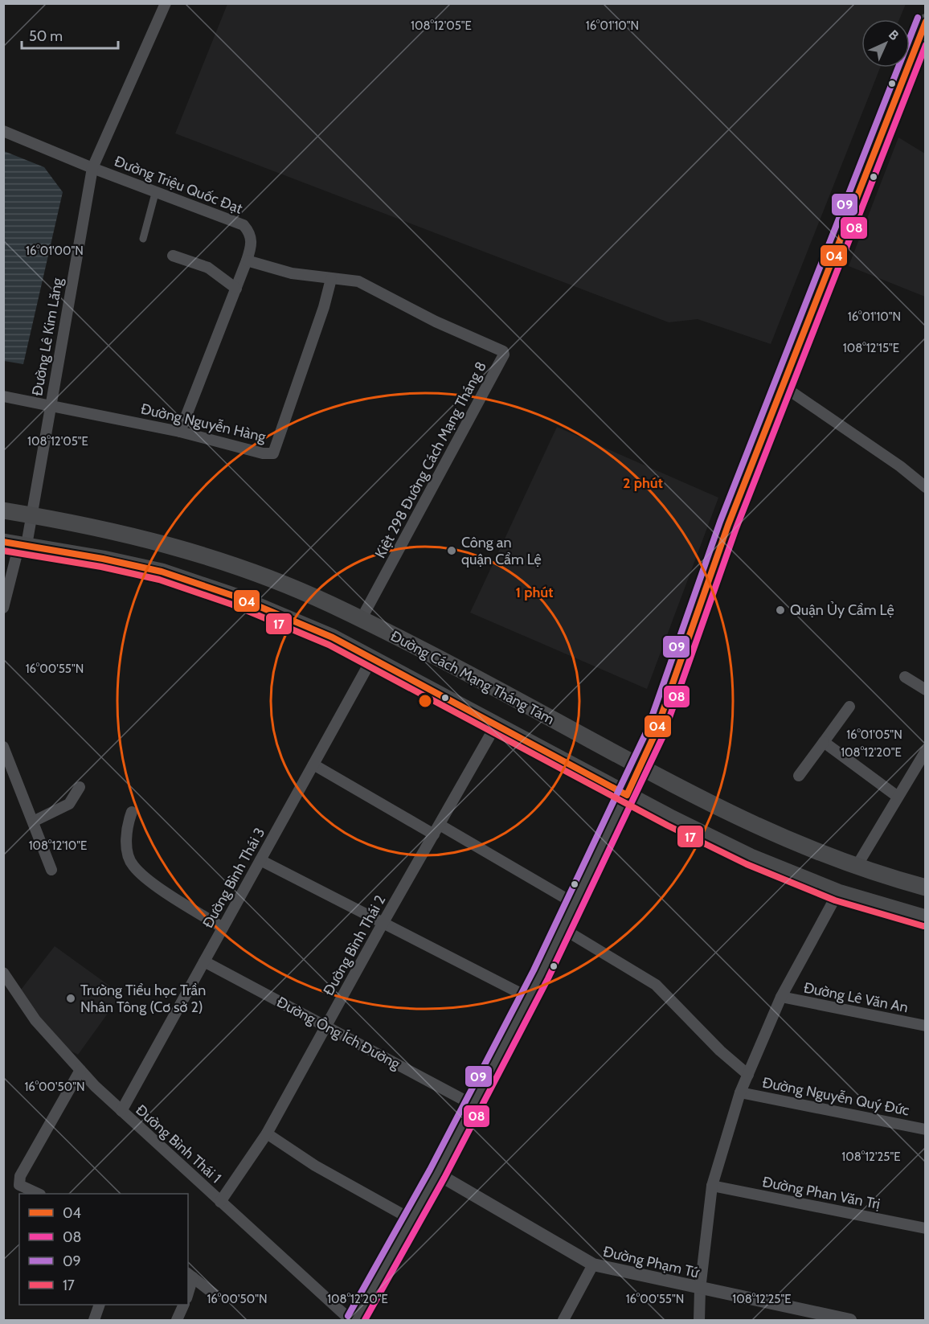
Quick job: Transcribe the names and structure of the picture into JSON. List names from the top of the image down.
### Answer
{
  "streets": {
    "highway": ["Đường Cách Mạng Tháng Tám"],
    "street": [
      "Đường Triệu Quốc Đạt",
      "Đường Lê Kim Lăng",
      "Đường Nguyễn Hàng",
      "Kiệt 298 Đường Cách Mạng Tháng 8",
      "Đường Bình Thái 3",
      "Đường Bình Thái 2",
      "Đường Lê Văn An",
      "Đường Ông Ích Đường",
      "Đường Nguyễn Quý Đức",
      "Đường Bình Thái 1",
      "Đường Phan Văn Trị",
      "Đường Phạm Tứ"
    ]
  },
  "crossings": [
    ["Đường Triệu Quốc Đạt", "Đường Lê Kim Lăng"],
    ["Đường Triệu Quốc Đạt", "Đường Nguyễn Hàng"],
    ["Đường Triệu Quốc Đạt", "Kiệt 298 Đường Cách Mạng Tháng 8"],
    ["Đường Lê Kim Lăng", "Đường Nguyễn Hàng"],
    ["Đường Lê Kim Lăng", "Đường Cách Mạng Tháng Tám"],
    ["Đường Nguyễn Hàng", "Kiệt 298 Đường Cách Mạng Tháng 8"],
    ["Kiệt 298 Đường Cách Mạng Tháng 8", "Đường Cách Mạng Tháng Tám"],
    ["Đường Bình Thái 3", "Đường Ông Ích Đường"],
    ["Đường Bình Thái 3", "Đường Bình Thái 1"],
    ["Đường Bình Thái 2", "Đường Ông Ích Đường"],
    ["Đường Bình Thái 2", "Đường Bình Thái 1"]
  ],
  "places": ["Công an quận Cẩm Lệ", "Quận Ủy Cẩm Lệ", "Trường Tiểu học Trần Nhân Tông (Cơ sở 2)"],
  "lines": [
    "transit line 09",
    "transit line 04",
    "transit line 08",
    "transit line 17"
  ],
  "legend": [
    "04",
    "08",
    "09",
    "17"
  ],
  "scale_bar": "50 m",
  "north": "top right",
  "coordinates": [
    "108°12'05\"E",
    "16°01'10\"N",
    "16°01'00\"N",
    "108°12'15\"E",
    "16°00'55\"N",
    "16°01'05\"N",
    "108°12'20\"E",
    "108°12'10\"E",
    "16°00'50\"N",
    "108°12'25\"E"
  ],
  "rings": ["2 phút", "1 phút"]
}
